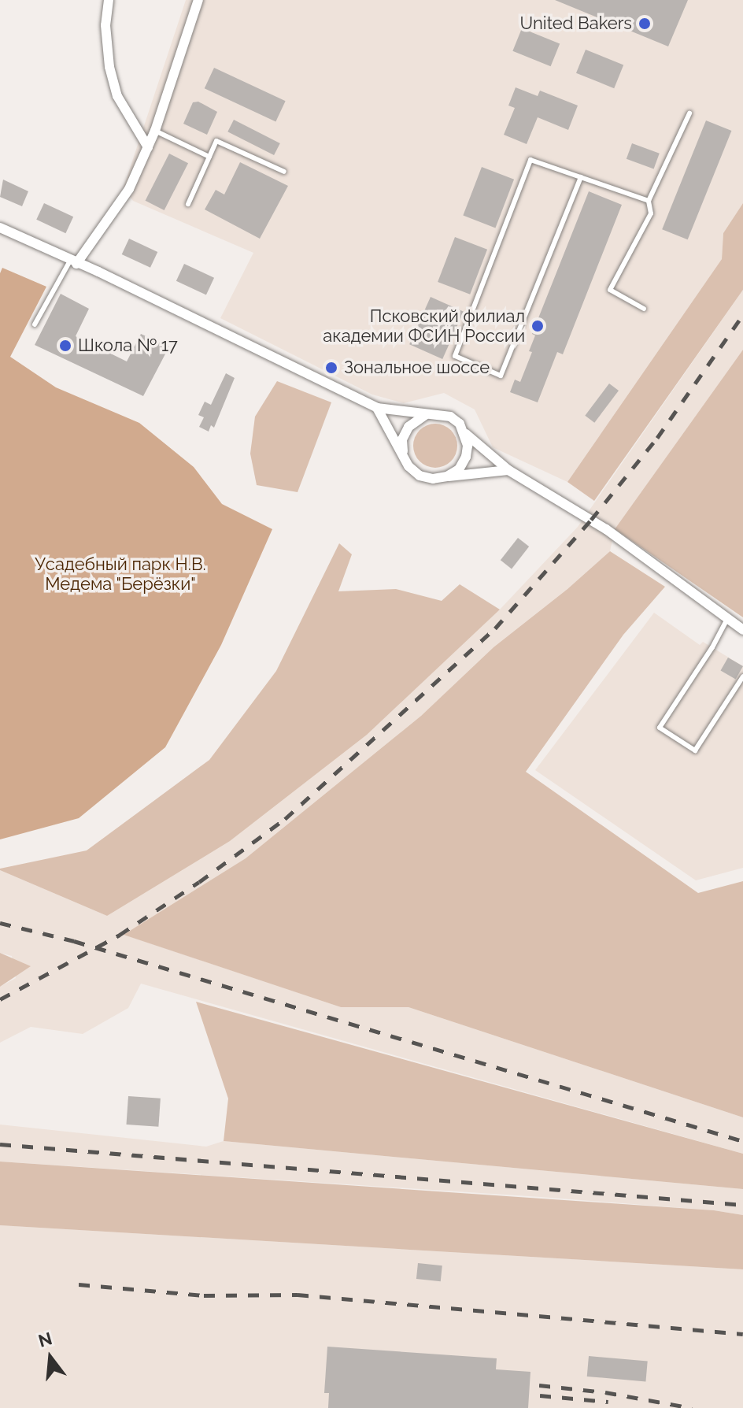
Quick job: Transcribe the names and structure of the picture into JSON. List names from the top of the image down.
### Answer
{
  "parks": ["Усадебный парк Н.В. Медема \"Берёзки\""],
  "places": [
    "United Bakers",
    "Псковский филиал академии ФСИН России",
    "Школа № 17",
    "Зональное шоссе"
  ],
  "north": "top"
}
